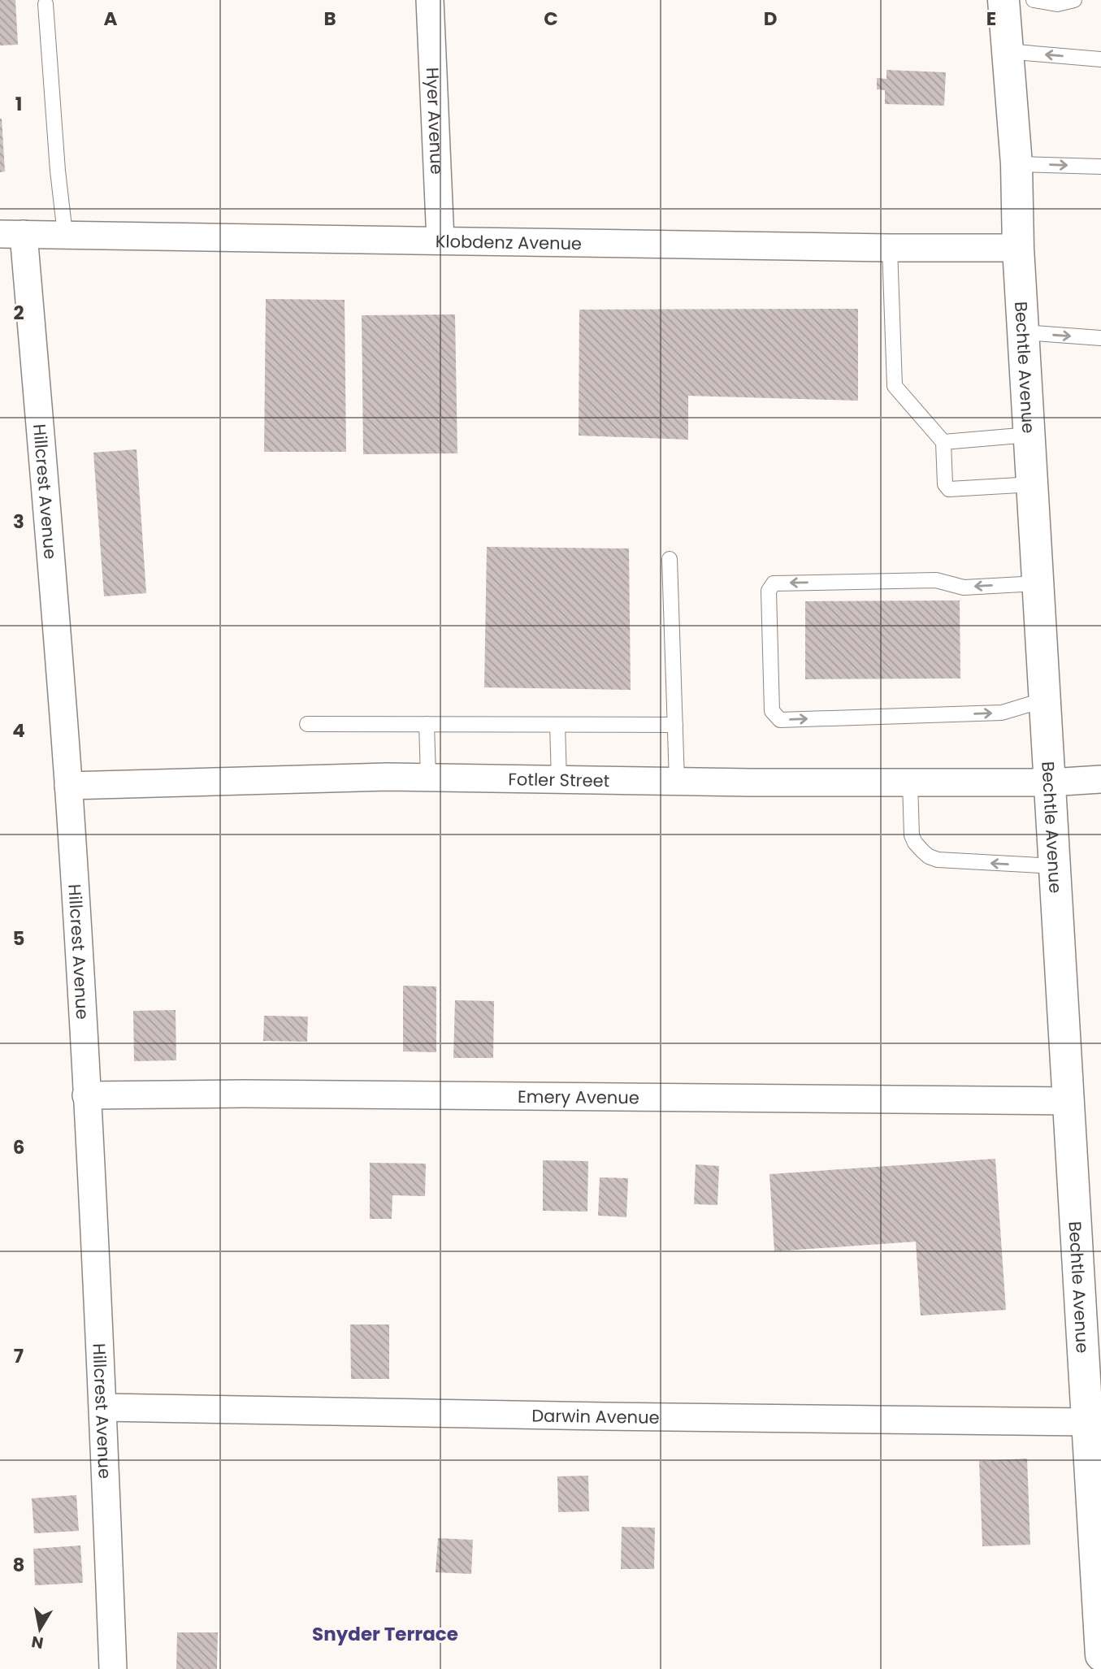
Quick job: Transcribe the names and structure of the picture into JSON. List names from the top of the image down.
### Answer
{
  "streets": {
    "main road": ["Bechtle Avenue"],
    "street": [
      "Hyer Avenue",
      "Klobdenz Avenue",
      "Hillcrest Avenue",
      "Fotler Street",
      "Emery Avenue",
      "Darwin Avenue"
    ]
  },
  "crossings": [
    ["Hyer Avenue", "Klobdenz Avenue"],
    ["Klobdenz Avenue", "Bechtle Avenue"],
    ["Klobdenz Avenue", "Hillcrest Avenue"],
    ["Bechtle Avenue", "Fotler Street"],
    ["Bechtle Avenue", "Emery Avenue"],
    ["Bechtle Avenue", "Darwin Avenue"],
    ["Hillcrest Avenue", "Fotler Street"],
    ["Hillcrest Avenue", "Emery Avenue"],
    ["Hillcrest Avenue", "Darwin Avenue"]
  ],
  "districts": ["Snyder Terrace"],
  "north": "bottom",
  "grid": {
    "columns": [
      "A",
      "B",
      "C",
      "D",
      "E"
    ],
    "rows": [
      "1",
      "2",
      "3",
      "4",
      "5",
      "6",
      "7",
      "8"
    ]
  }
}
